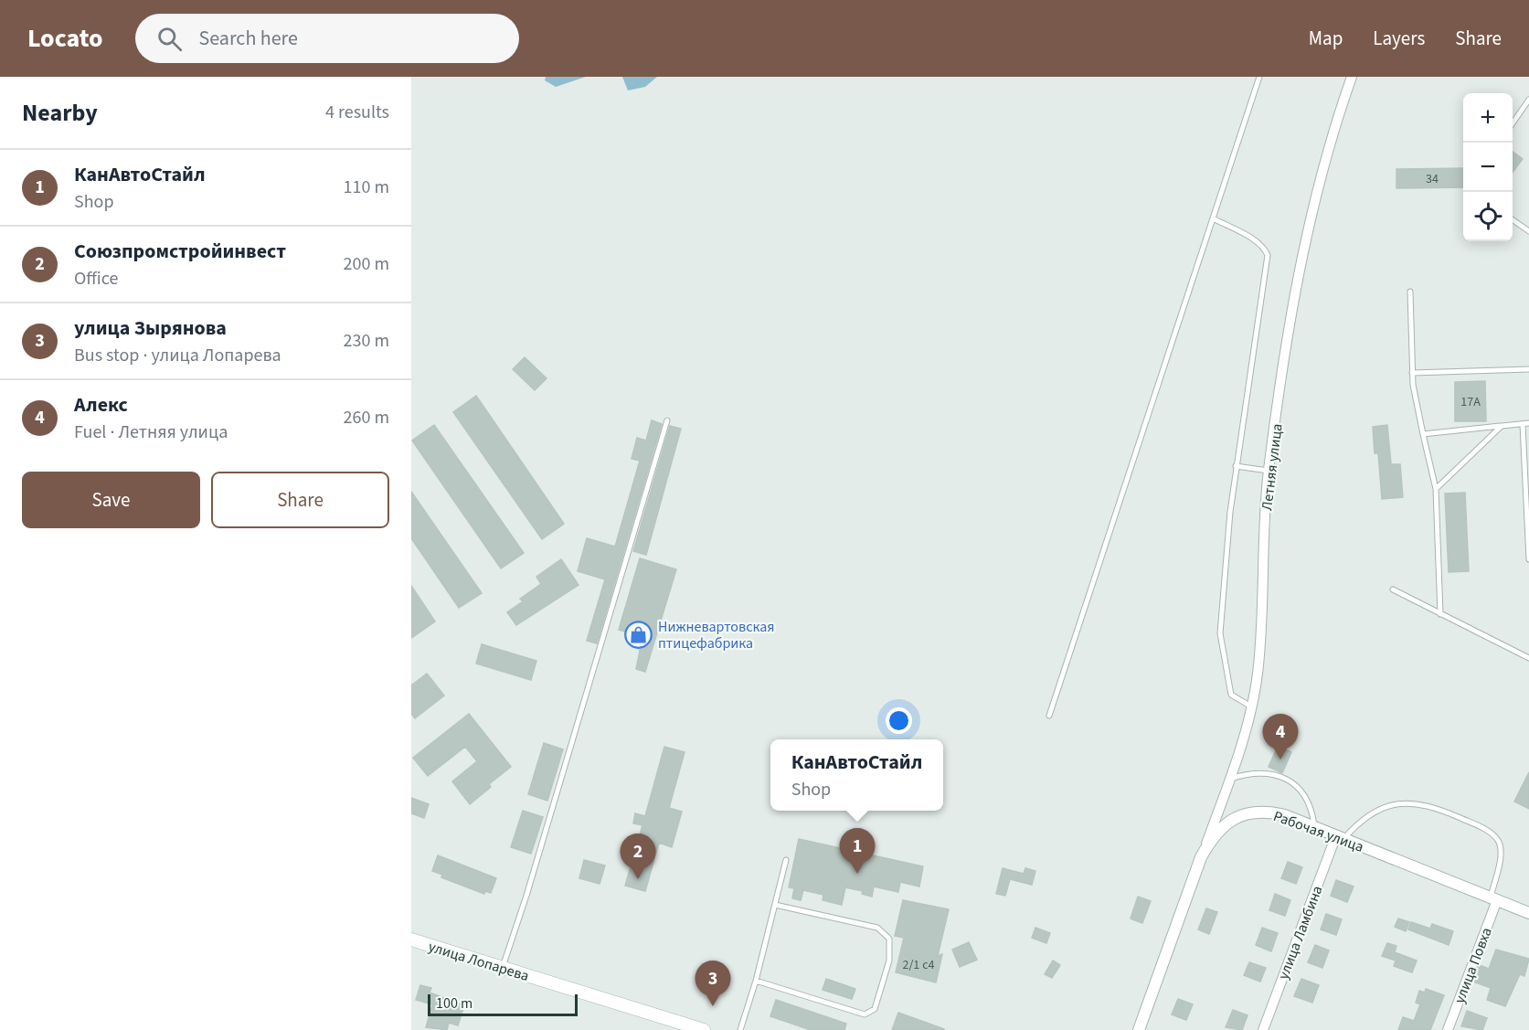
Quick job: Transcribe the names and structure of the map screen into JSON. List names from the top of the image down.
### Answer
{
  "streets": {
    "main road": ["улица Лопарева"],
    "street": [
      "Летняя улица",
      "Рабочая улица",
      "улица Ламбина",
      "улица Повха"
    ]
  },
  "crossings": [
    ["Летняя улица", "Рабочая улица"],
    ["Рабочая улица", "улица Ламбина"],
    ["Рабочая улица", "улица Повха"]
  ],
  "places": {
    "shop": ["Нижневартовская птицефабрика"]
  },
  "house_numbers": ["34", "17А", "2/1 с4"],
  "scale_bar": "100 m",
  "page": {
    "header": "Locato",
    "search": "Search here",
    "nav": ["Map", "Layers", "Share"],
    "heading": ["Nearby", "4 results"],
    "map_buttons": ["+", "−"],
    "list": [
      {
        "mark": "1",
        "name": "КанАвтоСтайл",
        "note": "Shop",
        "value": "110 m"
      },
      {
        "mark": "2",
        "name": "Союзпромстройинвест",
        "note": "Office",
        "value": "200 m"
      },
      {
        "mark": "3",
        "name": "улица Зырянова",
        "note": "Bus stop · улица Лопарева",
        "value": "230 m"
      },
      {
        "mark": "4",
        "name": "Алекс",
        "note": "Fuel · Летняя улица",
        "value": "260 m"
      }
    ],
    "buttons": ["Save", "Share"],
    "pins": [
      "4",
      "1",
      "2",
      "3"
    ],
    "popup": ["КанАвтоСтайл", "Shop"],
    "scale": "100 m"
  }
}
